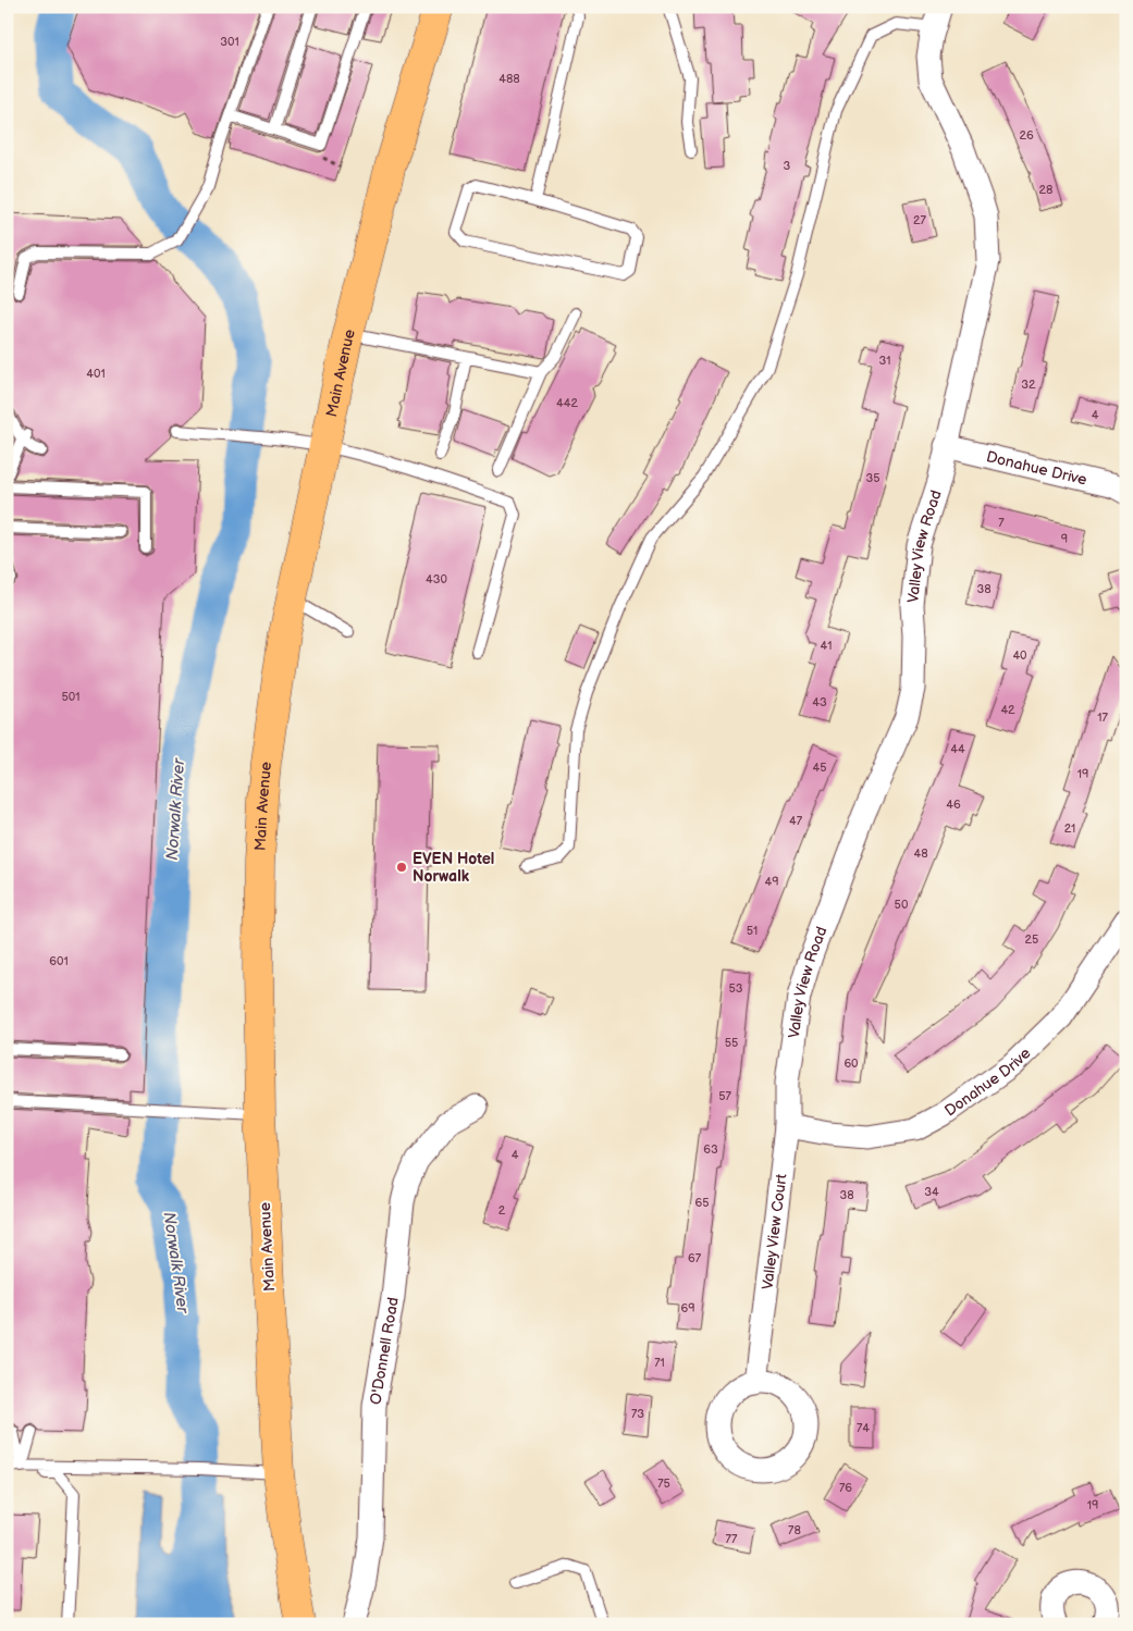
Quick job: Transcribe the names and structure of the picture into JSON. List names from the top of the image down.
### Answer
{
  "streets": {
    "main road": ["Main Avenue"],
    "street": [
      "Donahue Drive",
      "Valley View Road",
      "Valley View Court",
      "O'Donnell Road"
    ]
  },
  "crossings": [
    ["Donahue Drive", "Valley View Road"],
    ["Donahue Drive", "Valley View Court"],
    ["Valley View Road", "Valley View Court"]
  ],
  "water": ["Norwalk River"],
  "places": ["EVEN Hotel Norwalk"],
  "house_numbers": [
    "301",
    "488",
    "26",
    "3",
    "28",
    "27",
    "31",
    "401",
    "32",
    "442",
    "4",
    "35",
    "7",
    "9",
    "430",
    "38",
    "41",
    "40",
    "501",
    "43",
    "42",
    "17",
    "44",
    "45",
    "19",
    "46",
    "47",
    "21",
    "48",
    "49",
    "50",
    "51",
    "25",
    "601",
    "53",
    "55",
    "60",
    "57",
    "63",
    "4",
    "34",
    "38",
    "65",
    "2",
    "67",
    "69",
    "71",
    "73",
    "74",
    "75",
    "76",
    "19",
    "78",
    "77"
  ]
}
